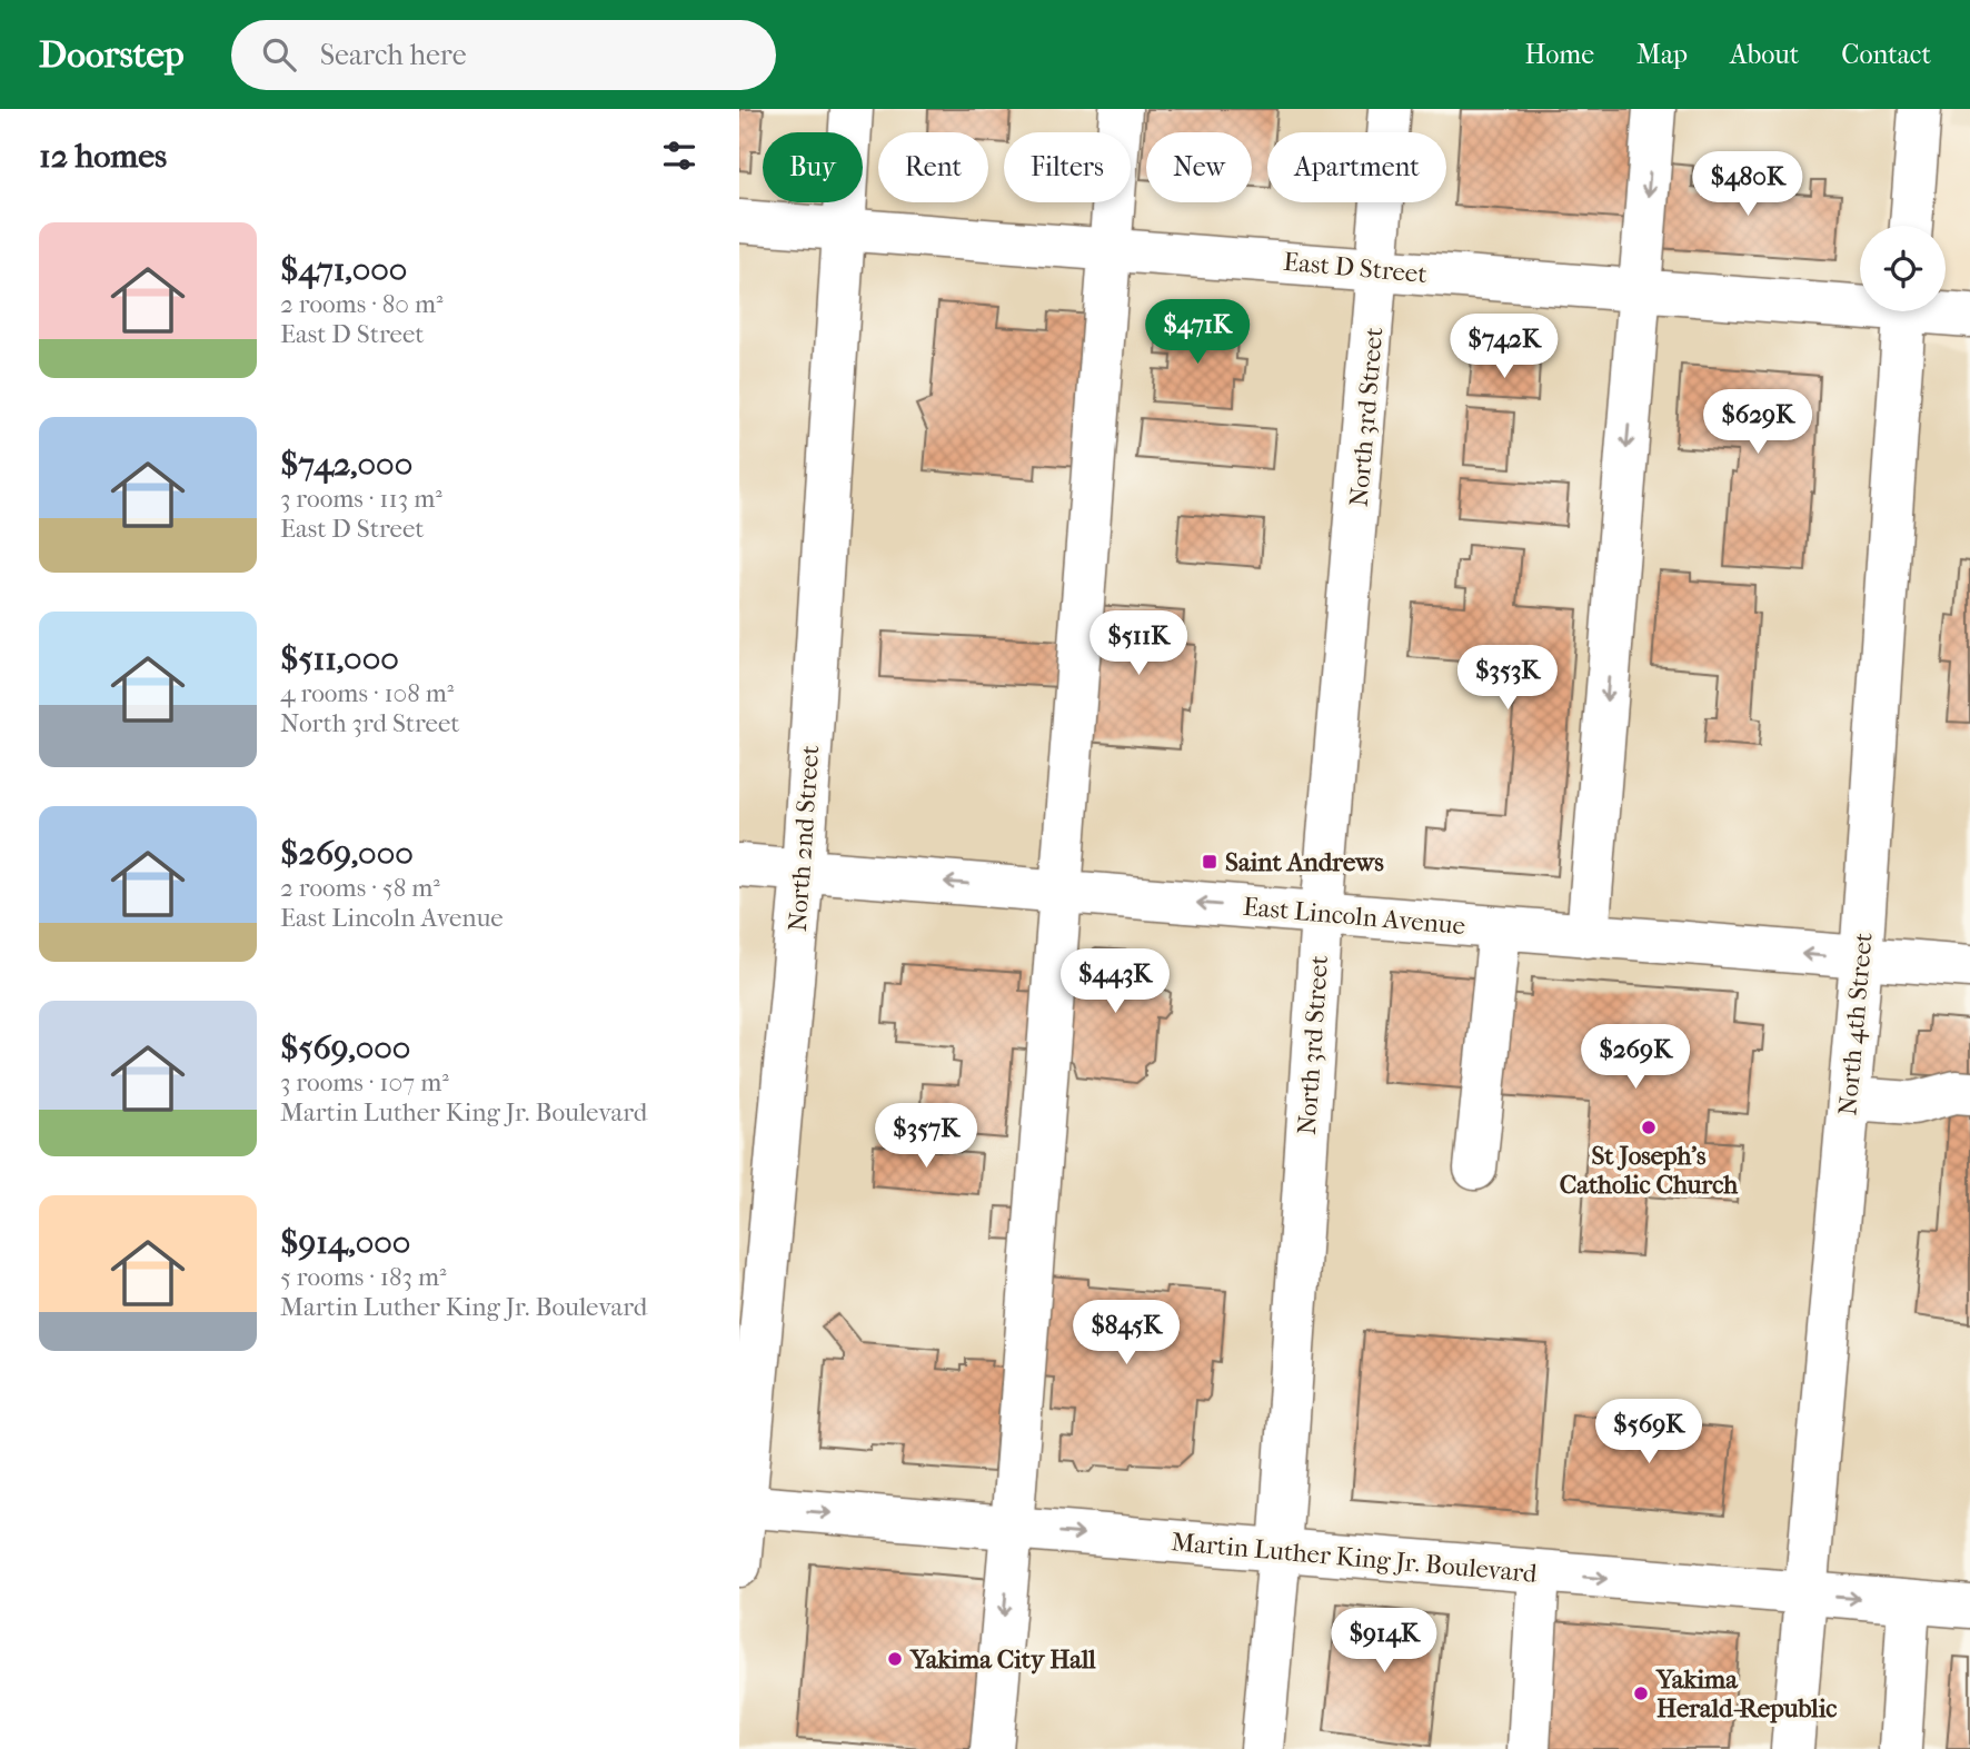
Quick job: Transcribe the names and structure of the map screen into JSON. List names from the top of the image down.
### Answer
{
  "streets": {
    "street": [
      "East D Street",
      "North 3rd Street",
      "North 2nd Street",
      "East Lincoln Avenue",
      "North 4th Street",
      "Martin Luther King Jr. Boulevard"
    ]
  },
  "crossings": [
    ["East D Street", "North 3rd Street"],
    ["East D Street", "North 2nd Street"],
    ["North 3rd Street", "East Lincoln Avenue"],
    ["North 3rd Street", "Martin Luther King Jr. Boulevard"],
    ["North 2nd Street", "East Lincoln Avenue"],
    ["North 2nd Street", "Martin Luther King Jr. Boulevard"],
    ["East Lincoln Avenue", "North 4th Street"],
    ["North 4th Street", "Martin Luther King Jr. Boulevard"]
  ],
  "one_way": ["East Lincoln Avenue", "Martin Luther King Jr. Boulevard"],
  "places": {
    "transit": ["Saint Andrews"],
    "other": ["St Joseph's Catholic Church", "Yakima City Hall", "Yakima Herald-Republic"]
  },
  "page": {
    "header": "Doorstep",
    "search": "Search here",
    "nav": [
      "Home",
      "Map",
      "About",
      "Contact"
    ],
    "heading": "12 homes",
    "chip": [
      "Buy",
      "Rent",
      "Filters",
      "New",
      "Apartment"
    ],
    "price": [
      "$480K",
      "$471K",
      "$742K",
      "$629K",
      "$511K",
      "$353K",
      "$443K",
      "$269K",
      "$357K",
      "$845K",
      "$569K",
      "$914K"
    ],
    "list": [
      {
        "name": "$471,000",
        "note": "2 rooms · 80 m² · East D Street"
      },
      {
        "name": "$742,000",
        "note": "3 rooms · 113 m² · East D Street"
      },
      {
        "name": "$511,000",
        "note": "4 rooms · 108 m² · North 3rd Street"
      },
      {
        "name": "$269,000",
        "note": "2 rooms · 58 m² · East Lincoln Avenue"
      },
      {
        "name": "$569,000",
        "note": "3 rooms · 107 m² · Martin Luther King Jr. Boulevard"
      },
      {
        "name": "$914,000",
        "note": "5 rooms · 183 m² · Martin Luther King Jr. Boulevard"
      }
    ]
  }
}
